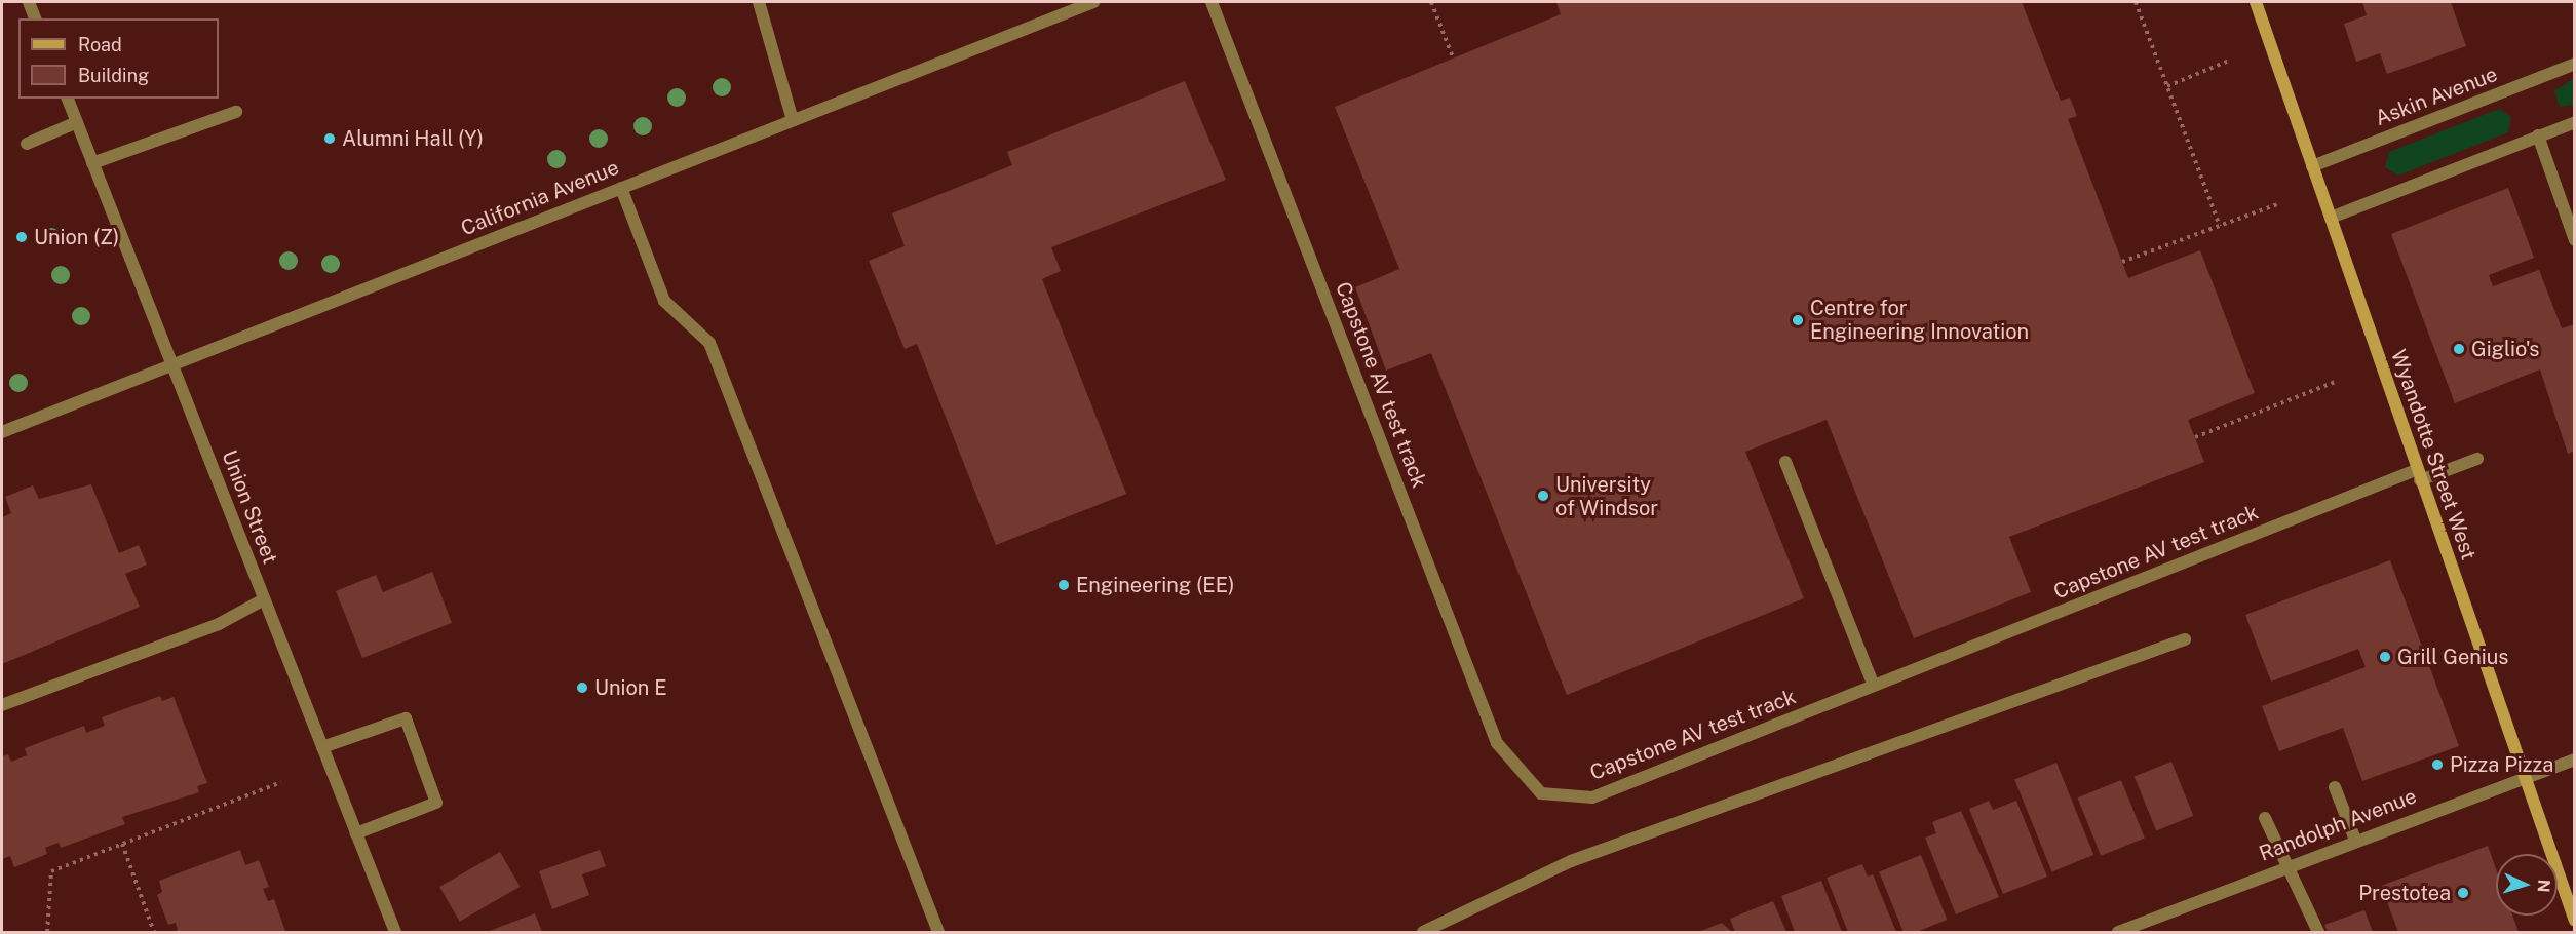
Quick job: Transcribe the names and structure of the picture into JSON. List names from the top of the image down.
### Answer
{
  "streets": {
    "main road": ["Wyandotte Street West"],
    "street": [
      "Askin Avenue",
      "California Avenue",
      "Capstone AV test track",
      "Union Street",
      "Randolph Avenue"
    ]
  },
  "crossings": [
    ["Askin Avenue", "Wyandotte Street West"],
    ["California Avenue", "Union Street"],
    ["Capstone AV test track", "Wyandotte Street West"],
    ["Wyandotte Street West", "Randolph Avenue"]
  ],
  "places": [
    "Alumni Hall (Y)",
    "Union (Z)",
    "Centre for Engineering Innovation",
    "Giglio's",
    "University of Windsor",
    "Engineering (EE)",
    "Grill Genius",
    "Union E",
    "Pizza Pizza",
    "Prestotea"
  ],
  "legend": ["Road", "Building"],
  "north": "right"
}
